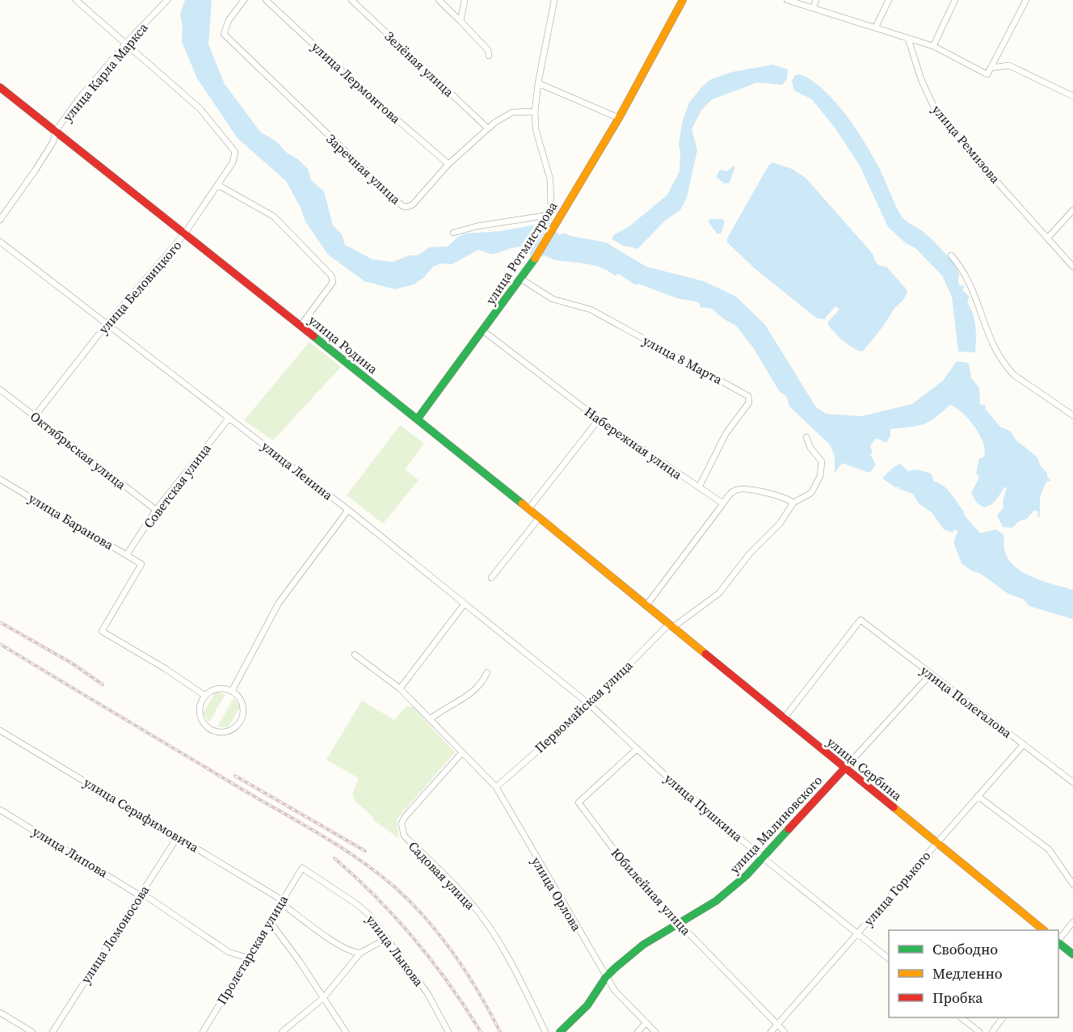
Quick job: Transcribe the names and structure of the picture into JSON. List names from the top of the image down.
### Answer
{
  "streets": {
    "street": [
      "Зелёная улица",
      "улица Карла Маркса",
      "улица Лермонтова",
      "улица Ремизова",
      "Заречная улица",
      "улица Ротмистрова",
      "улица Беловицкого",
      "улица Родина",
      "улица 8 Марта",
      "Набережная улица",
      "Октябрьская улица",
      "улица Ленина",
      "Советская улица",
      "улица Баранова",
      "улица Полегалова",
      "Первомайская улица",
      "улица Сербина",
      "улица Пушкина",
      "улица Серафимовича",
      "улица Малиновского",
      "улица Липова",
      "Садовая улица",
      "улица Горького",
      "Юбилейная улица",
      "улица Орлова",
      "улица Ломоносова",
      "Пролетарская улица",
      "улица Лыкова"
    ]
  },
  "crossings": [
    ["Зелёная улица", "Заречная улица"],
    ["улица Карла Маркса", "улица Беловицкого"],
    ["улица Карла Маркса", "улица Родина"],
    ["улица Лермонтова", "Заречная улица"],
    ["улица Ротмистрова", "улица Родина"],
    ["улица Ротмистрова", "улица 8 Марта"],
    ["улица Ротмистрова", "Набережная улица"],
    ["улица Беловицкого", "улица Родина"],
    ["улица Беловицкого", "Октябрьская улица"],
    ["улица Беловицкого", "улица Ленина"],
    ["улица Родина", "Первомайская улица"],
    ["улица Родина", "улица Сербина"],
    ["улица 8 Марта", "Набережная улица"],
    ["Октябрьская улица", "Советская улица"],
    ["улица Ленина", "Советская улица"],
    ["улица Ленина", "Первомайская улица"],
    ["улица Ленина", "улица Пушкина"],
    ["Советская улица", "улица Баранова"],
    ["улица Полегалова", "улица Сербина"],
    ["улица Полегалова", "улица Малиновского"],
    ["улица Полегалова", "улица Горького"],
    ["Первомайская улица", "улица Сербина"],
    ["Первомайская улица", "улица Пушкина"],
    ["Первомайская улица", "улица Орлова"],
    ["улица Сербина", "улица Малиновского"],
    ["улица Сербина", "улица Горького"],
    ["улица Пушкина", "улица Малиновского"],
    ["улица Пушкина", "улица Горького"],
    ["улица Пушкина", "Юбилейная улица"],
    ["улица Серафимовича", "улица Ломоносова"],
    ["улица Серафимовича", "Пролетарская улица"],
    ["улица Малиновского", "Юбилейная улица"],
    ["улица Малиновского", "улица Орлова"],
    ["улица Липова", "улица Ломоносова"],
    ["улица Липова", "Пролетарская улица"],
    ["Садовая улица", "улица Орлова"],
    ["улица Горького", "Юбилейная улица"],
    ["Пролетарская улица", "улица Лыкова"]
  ],
  "legend": ["Свободно", "Медленно", "Пробка"]
}
